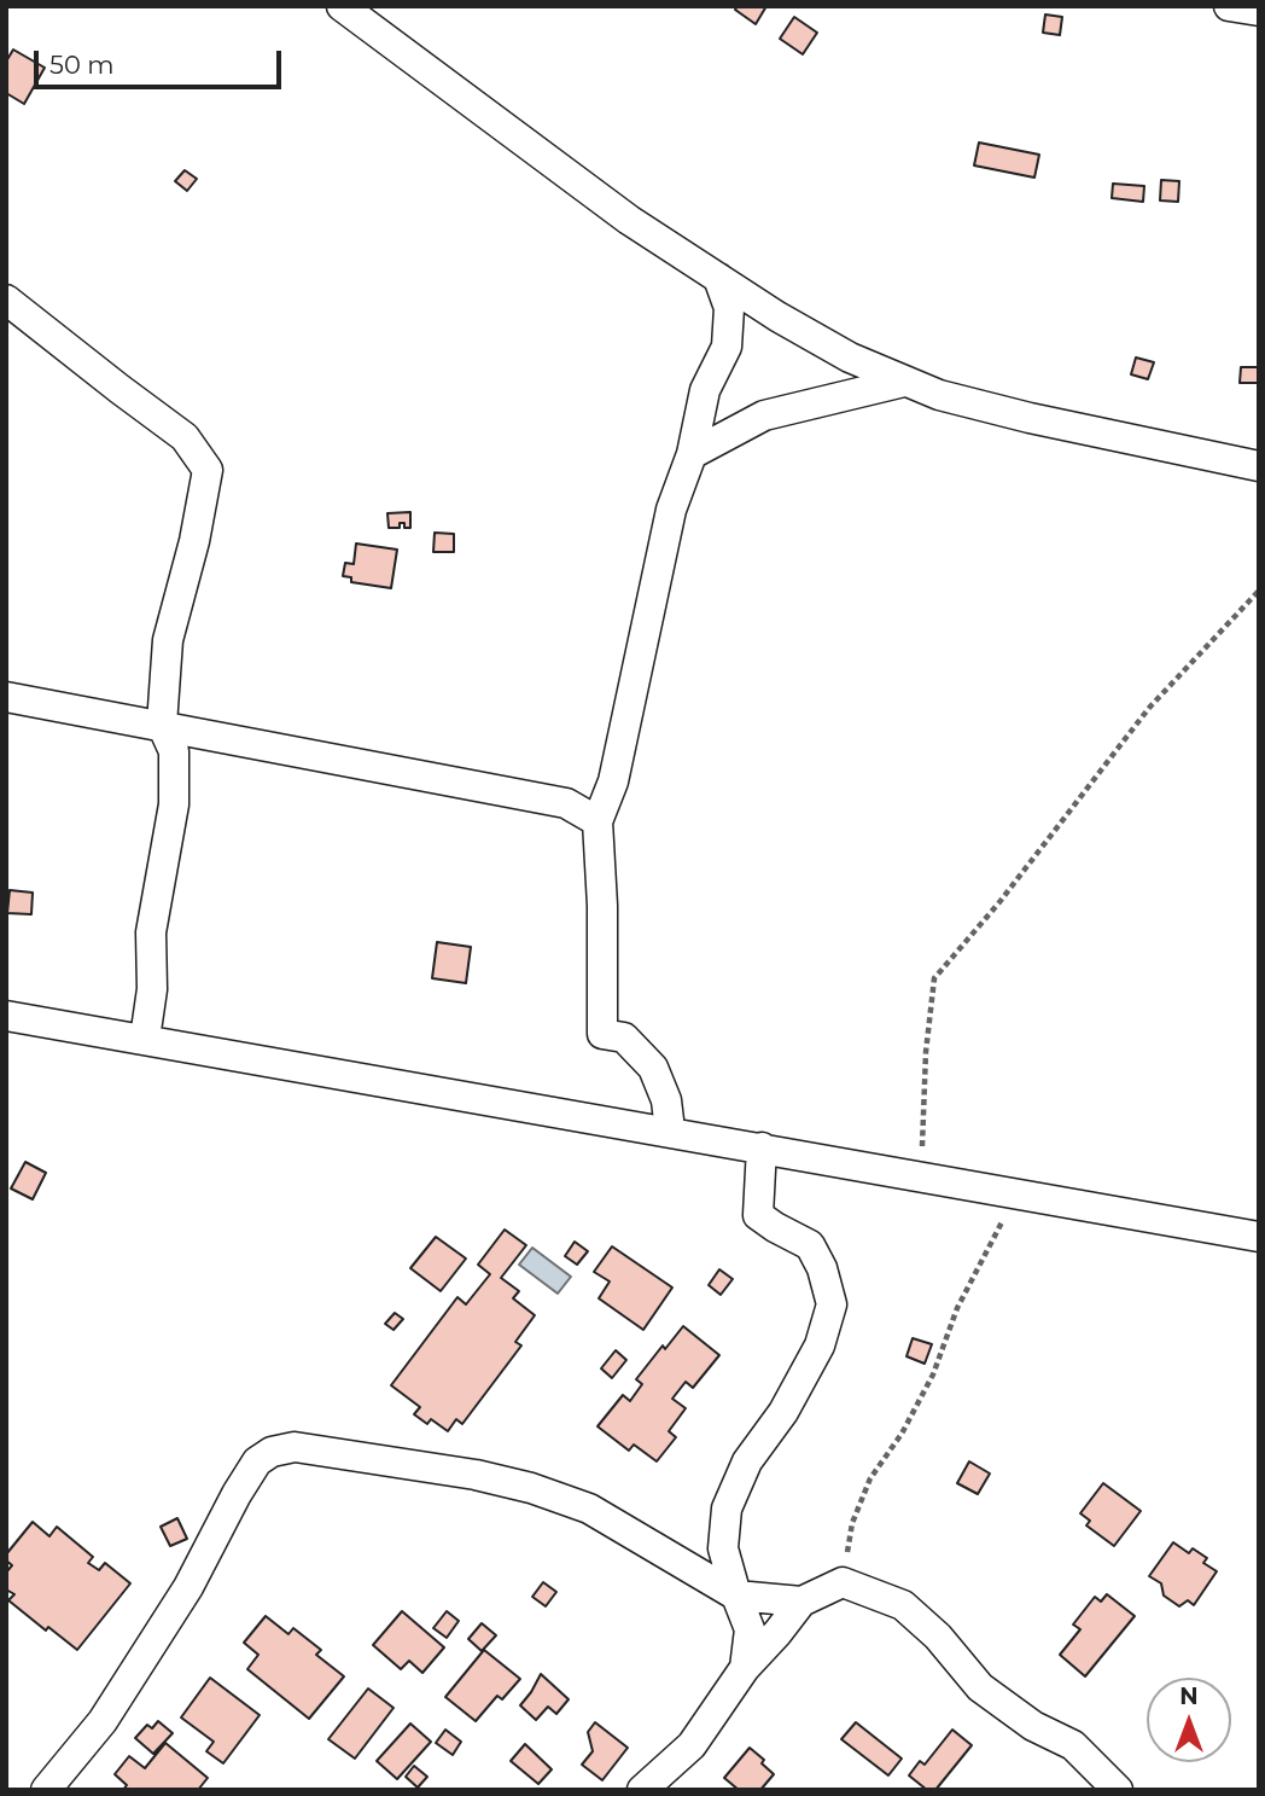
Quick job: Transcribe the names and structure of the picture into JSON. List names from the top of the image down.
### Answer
{
  "scale_bar": "50 m",
  "north": "top"
}
